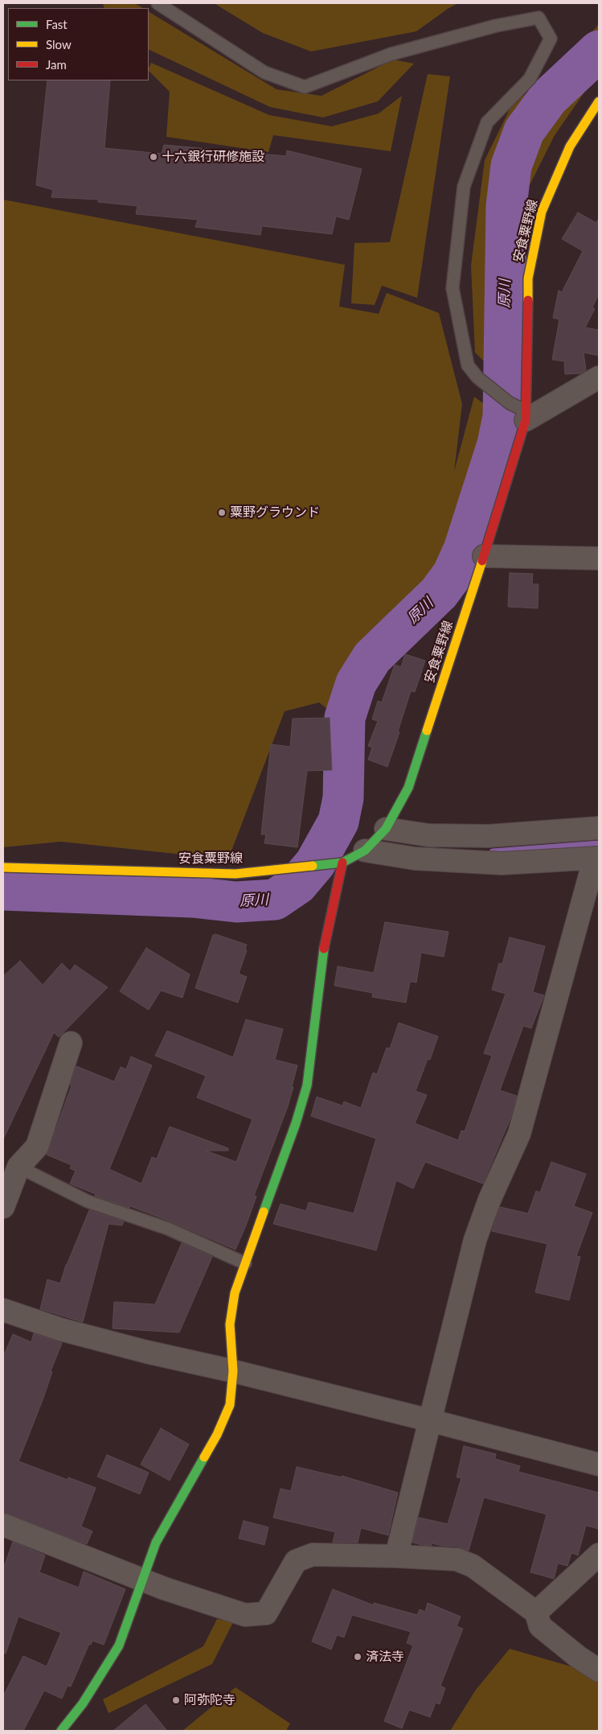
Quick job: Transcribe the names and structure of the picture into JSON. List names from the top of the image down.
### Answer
{
  "streets": {
    "main road": ["安食粟野線"]
  },
  "water": ["原川"],
  "places": [
    "十六銀行研修施設",
    "粟野グラウンド",
    "済法寺",
    "阿弥陀寺"
  ],
  "legend": ["Fast", "Slow", "Jam"]
}
